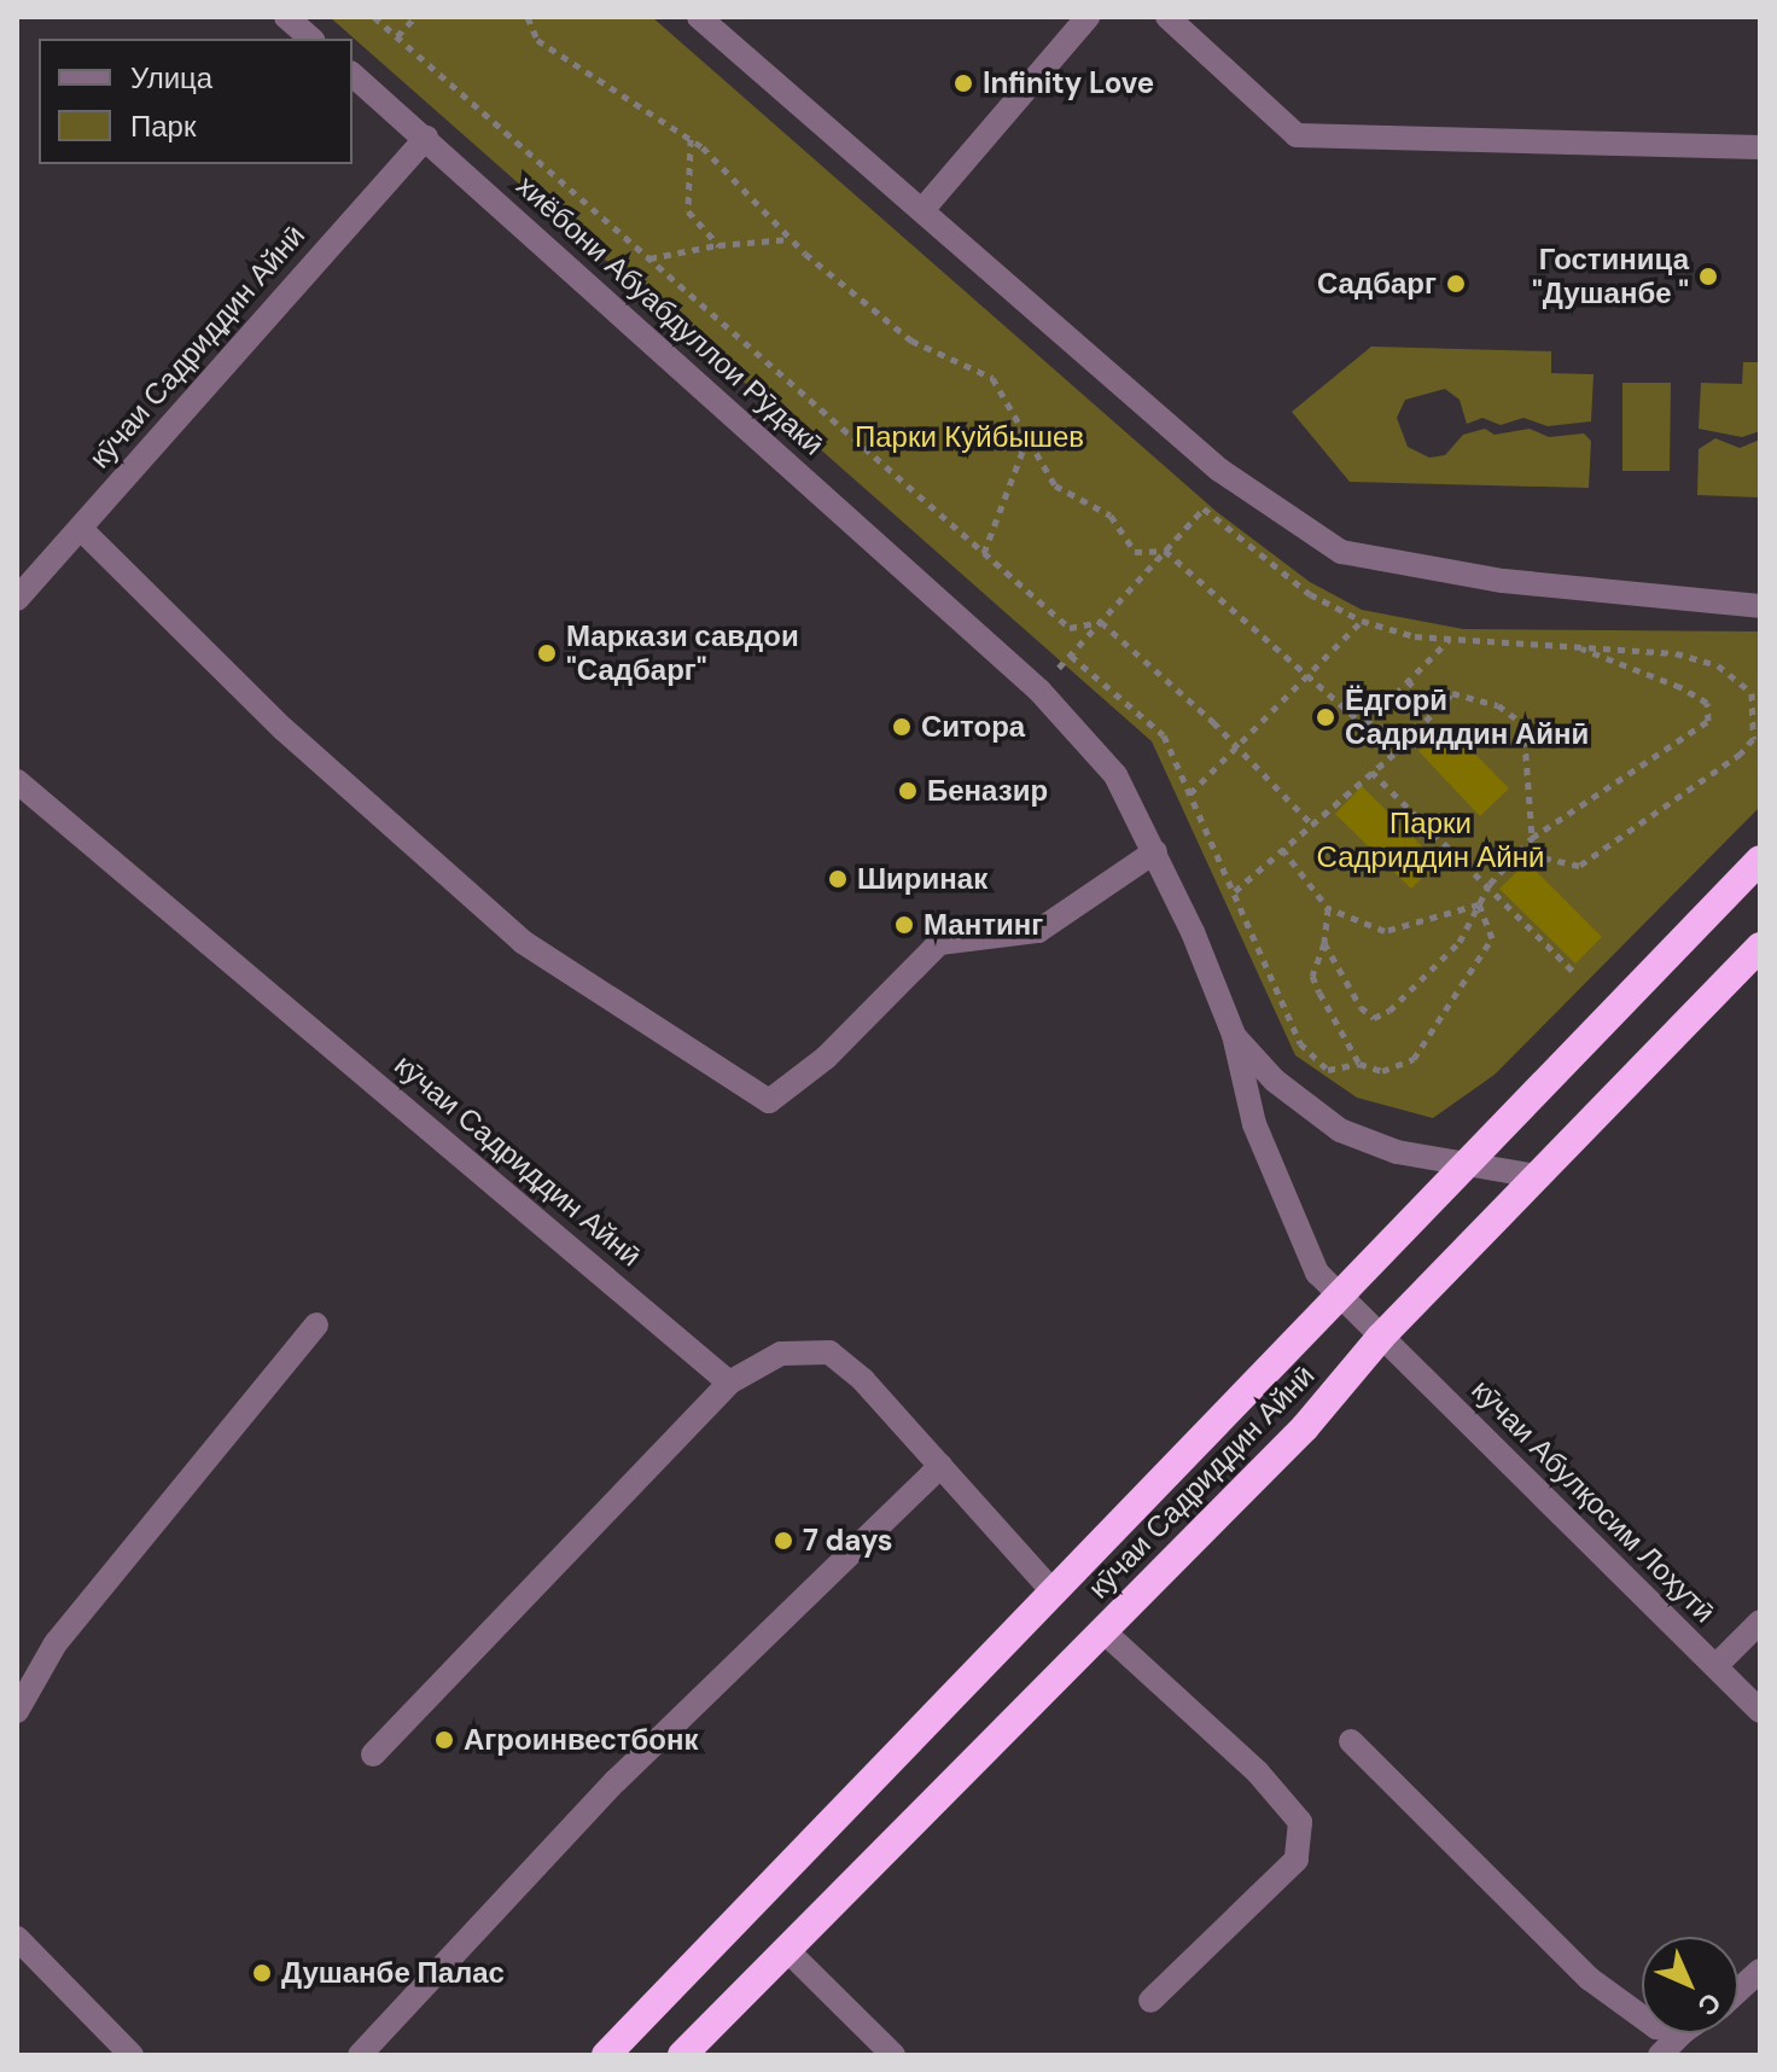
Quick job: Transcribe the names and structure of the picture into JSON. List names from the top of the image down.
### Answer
{
  "streets": {
    "highway": ["кӯчаи Садриддин Айнӣ"],
    "street": ["хиёбони Абуабдуллои Рӯдакӣ", "кӯчаи Абулқосим Лоҳутӣ"]
  },
  "crossings": [
    ["хиёбони Абуабдуллои Рӯдакӣ", "кӯчаи Садриддин Айнӣ"],
    ["хиёбони Абуабдуллои Рӯдакӣ", "кӯчаи Абулқосим Лоҳутӣ"],
    ["кӯчаи Садриддин Айнӣ", "кӯчаи Абулқосим Лоҳутӣ"]
  ],
  "parks": ["Парки Куйбышев", "Парки Садриддин Айнӣ"],
  "places": [
    "Infinity Love",
    "Гостиница \"Душанбе \"",
    "Садбарг",
    "Маркази савдои \"Садбарг\"",
    "Ёдгорӣ Садриддин Айнӣ",
    "Ситора",
    "Беназир",
    "Ширинак",
    "Мантинг",
    "7 days",
    "Агроинвестбонк",
    "Душанбе Палас"
  ],
  "legend": ["Улица", "Парк"],
  "north": "bottom right"
}
